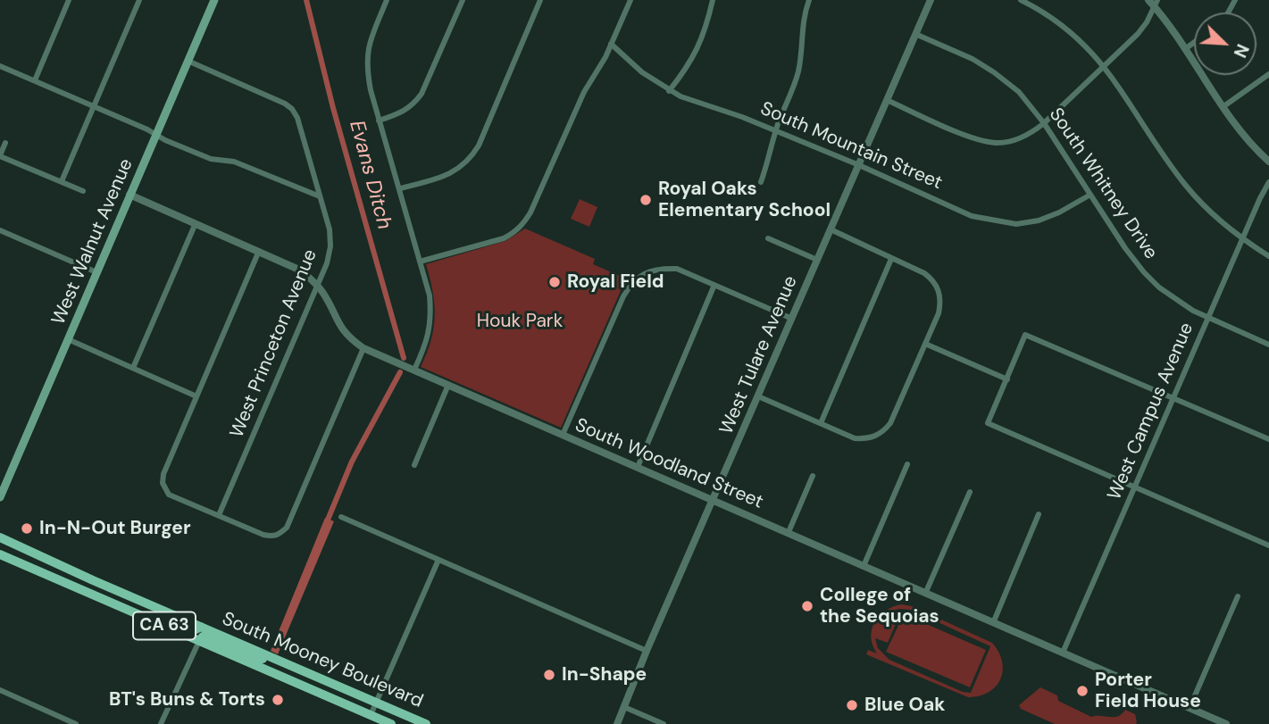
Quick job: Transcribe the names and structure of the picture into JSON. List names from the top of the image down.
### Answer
{
  "streets": {
    "main road": ["West Walnut Avenue", "CA 63", "South Mooney Boulevard"],
    "street": [
      "South Mountain Street",
      "South Whitney Drive",
      "West Princeton Avenue",
      "West Tulare Avenue",
      "West Campus Avenue",
      "South Woodland Street"
    ]
  },
  "crossings": [
    ["South Mountain Street", "South Whitney Drive"],
    ["South Mountain Street", "West Tulare Avenue"],
    ["South Whitney Drive", "West Tulare Avenue"],
    ["South Whitney Drive", "West Campus Avenue"],
    ["West Walnut Avenue", "West Princeton Avenue"],
    ["West Walnut Avenue", "South Woodland Street"],
    ["West Princeton Avenue", "South Woodland Street"],
    ["West Tulare Avenue", "South Woodland Street"],
    ["West Campus Avenue", "South Woodland Street"]
  ],
  "water": ["Evans Ditch"],
  "parks": ["Houk Park"],
  "places": [
    "Royal Oaks Elementary School",
    "Royal Field",
    "In-N-Out Burger",
    "College of the Sequoias",
    "In-Shape",
    "Porter Field House",
    "BT's Buns & Torts",
    "Blue Oak"
  ],
  "north": "bottom right"
}
